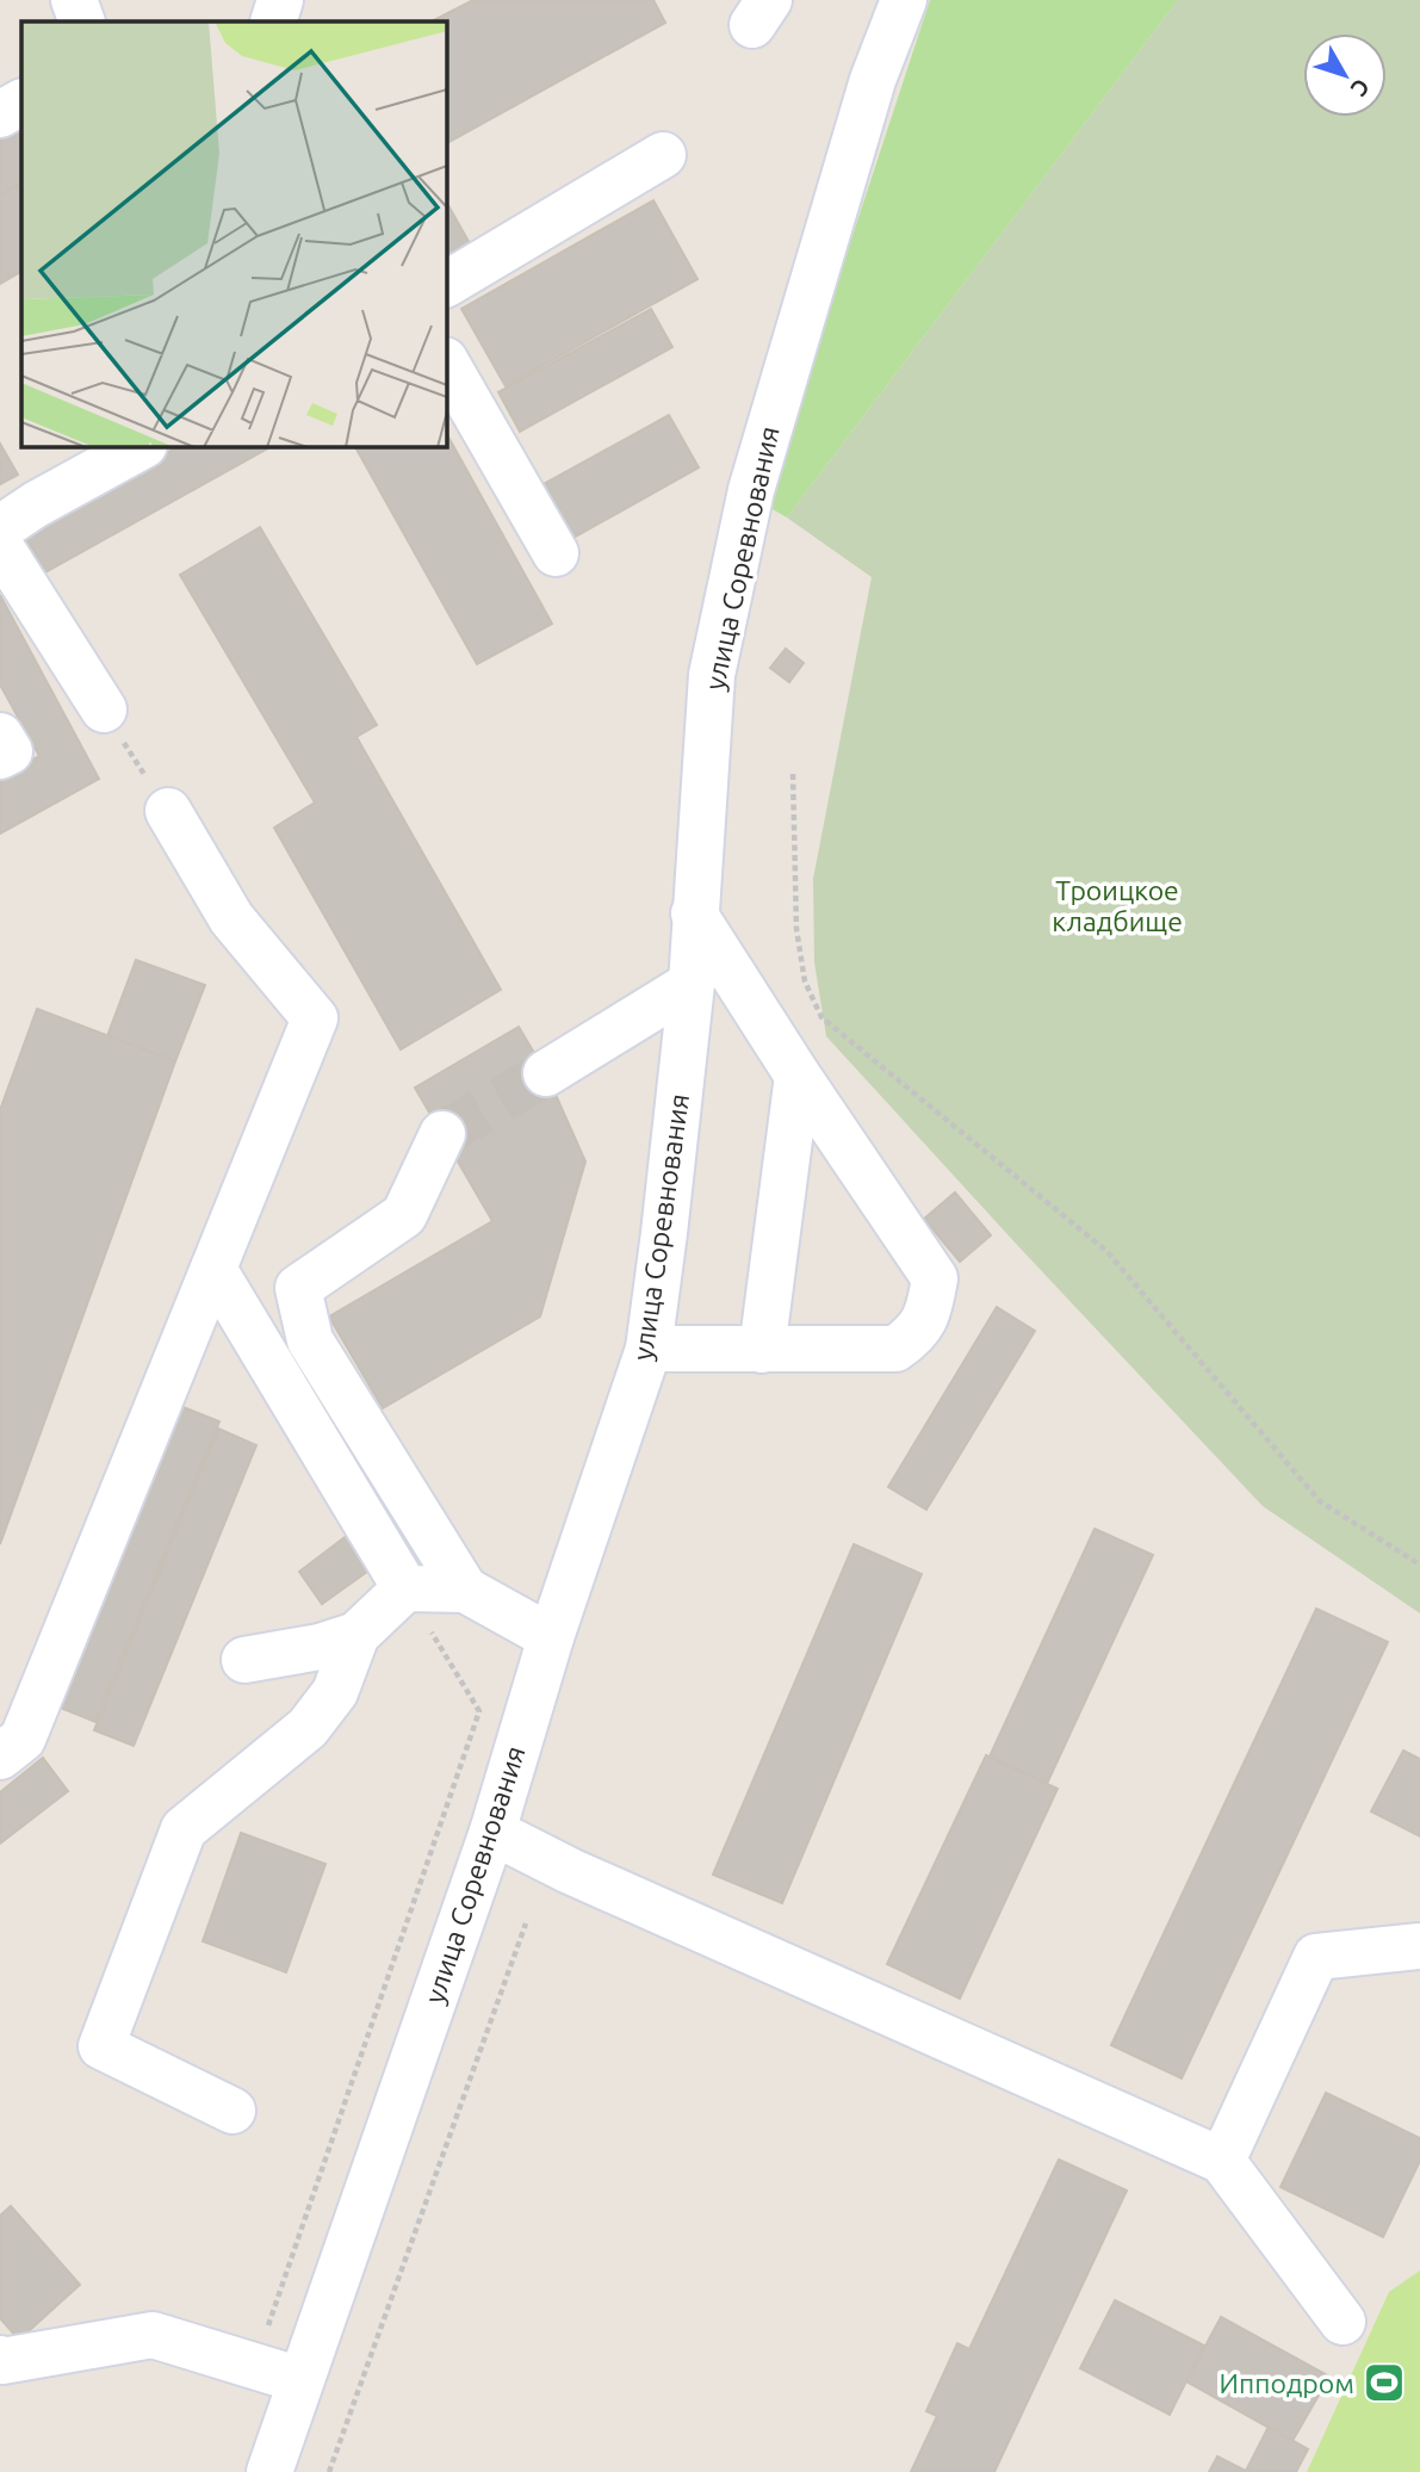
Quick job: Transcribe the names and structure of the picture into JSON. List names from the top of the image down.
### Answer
{
  "streets": {
    "street": ["улица Соревнования"]
  },
  "parks": ["Троицкое кладбище"],
  "places": {
    "sports": ["Ипподром"]
  },
  "north": "bottom right"
}
